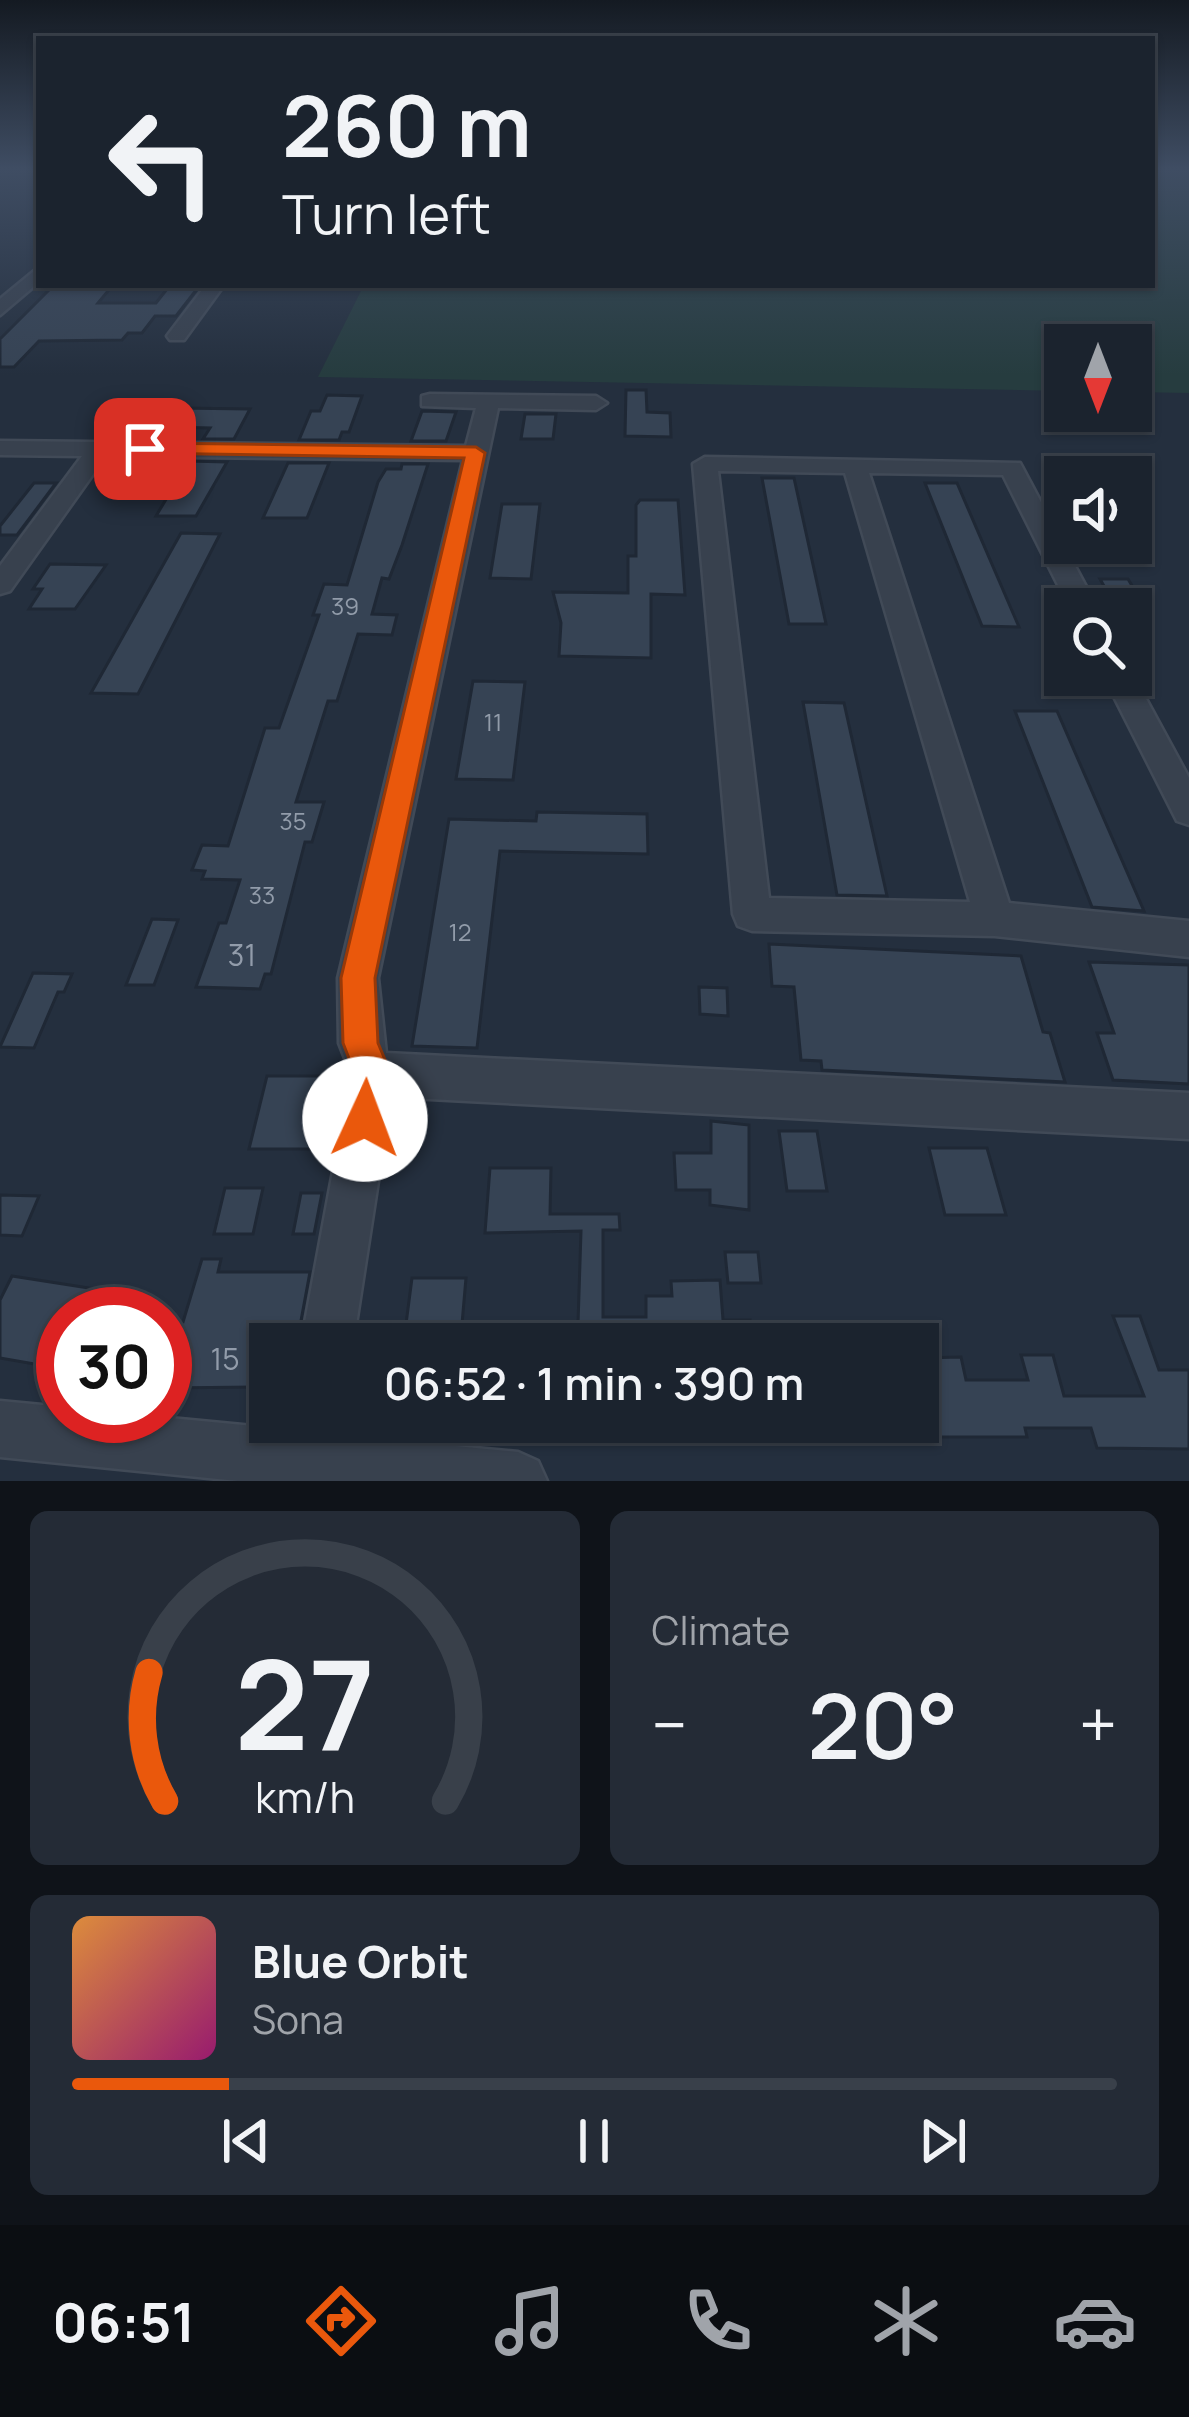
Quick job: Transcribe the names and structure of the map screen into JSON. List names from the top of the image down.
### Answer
{
  "house_numbers": [
    "39",
    "11",
    "35",
    "33",
    "12",
    "31",
    "15"
  ],
  "north": "bottom",
  "page": {
    "turn": ["260 m", "Turn left"],
    "limit": "30",
    "trip": "06:52 · 1 min · 390 m",
    "tile": "Climate",
    "heat": ["−", "20°", "+"],
    "song": ["Blue Orbit", "Sona"],
    "tabs": "06:51",
    "gauge": ["27", "km/h"]
  }
}
